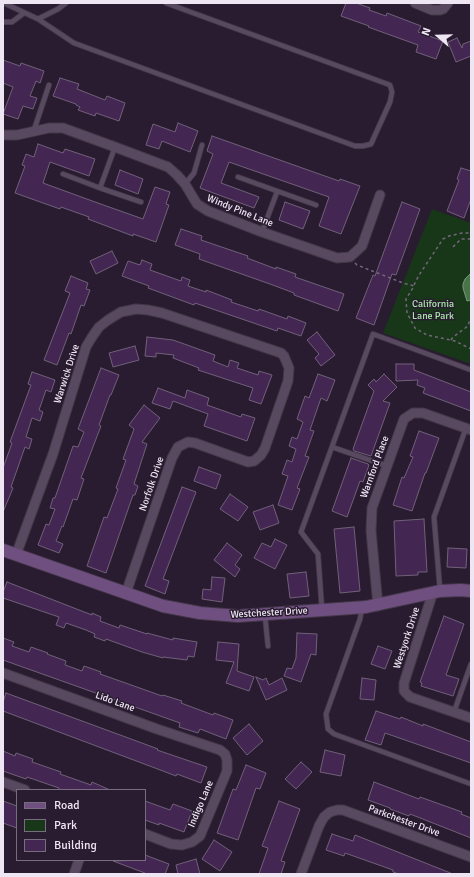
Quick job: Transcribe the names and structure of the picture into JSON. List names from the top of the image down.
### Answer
{
  "streets": {
    "street": [
      "Windy Pine Lane",
      "Warwick Drive",
      "Warnford Place",
      "Norfolk Drive",
      "Westchester Drive",
      "Westyork Drive",
      "Lido Lane",
      "Indigo Lane",
      "Parkchester Drive"
    ]
  },
  "crossings": [
    ["Warwick Drive", "Norfolk Drive"],
    ["Warwick Drive", "Westchester Drive"],
    ["Warnford Place", "Westchester Drive"],
    ["Norfolk Drive", "Westchester Drive"],
    ["Westchester Drive", "Westyork Drive"],
    ["Lido Lane", "Indigo Lane"]
  ],
  "parks": ["California Lane Park"],
  "legend": ["Road", "Park", "Building"],
  "north": "left"
}
